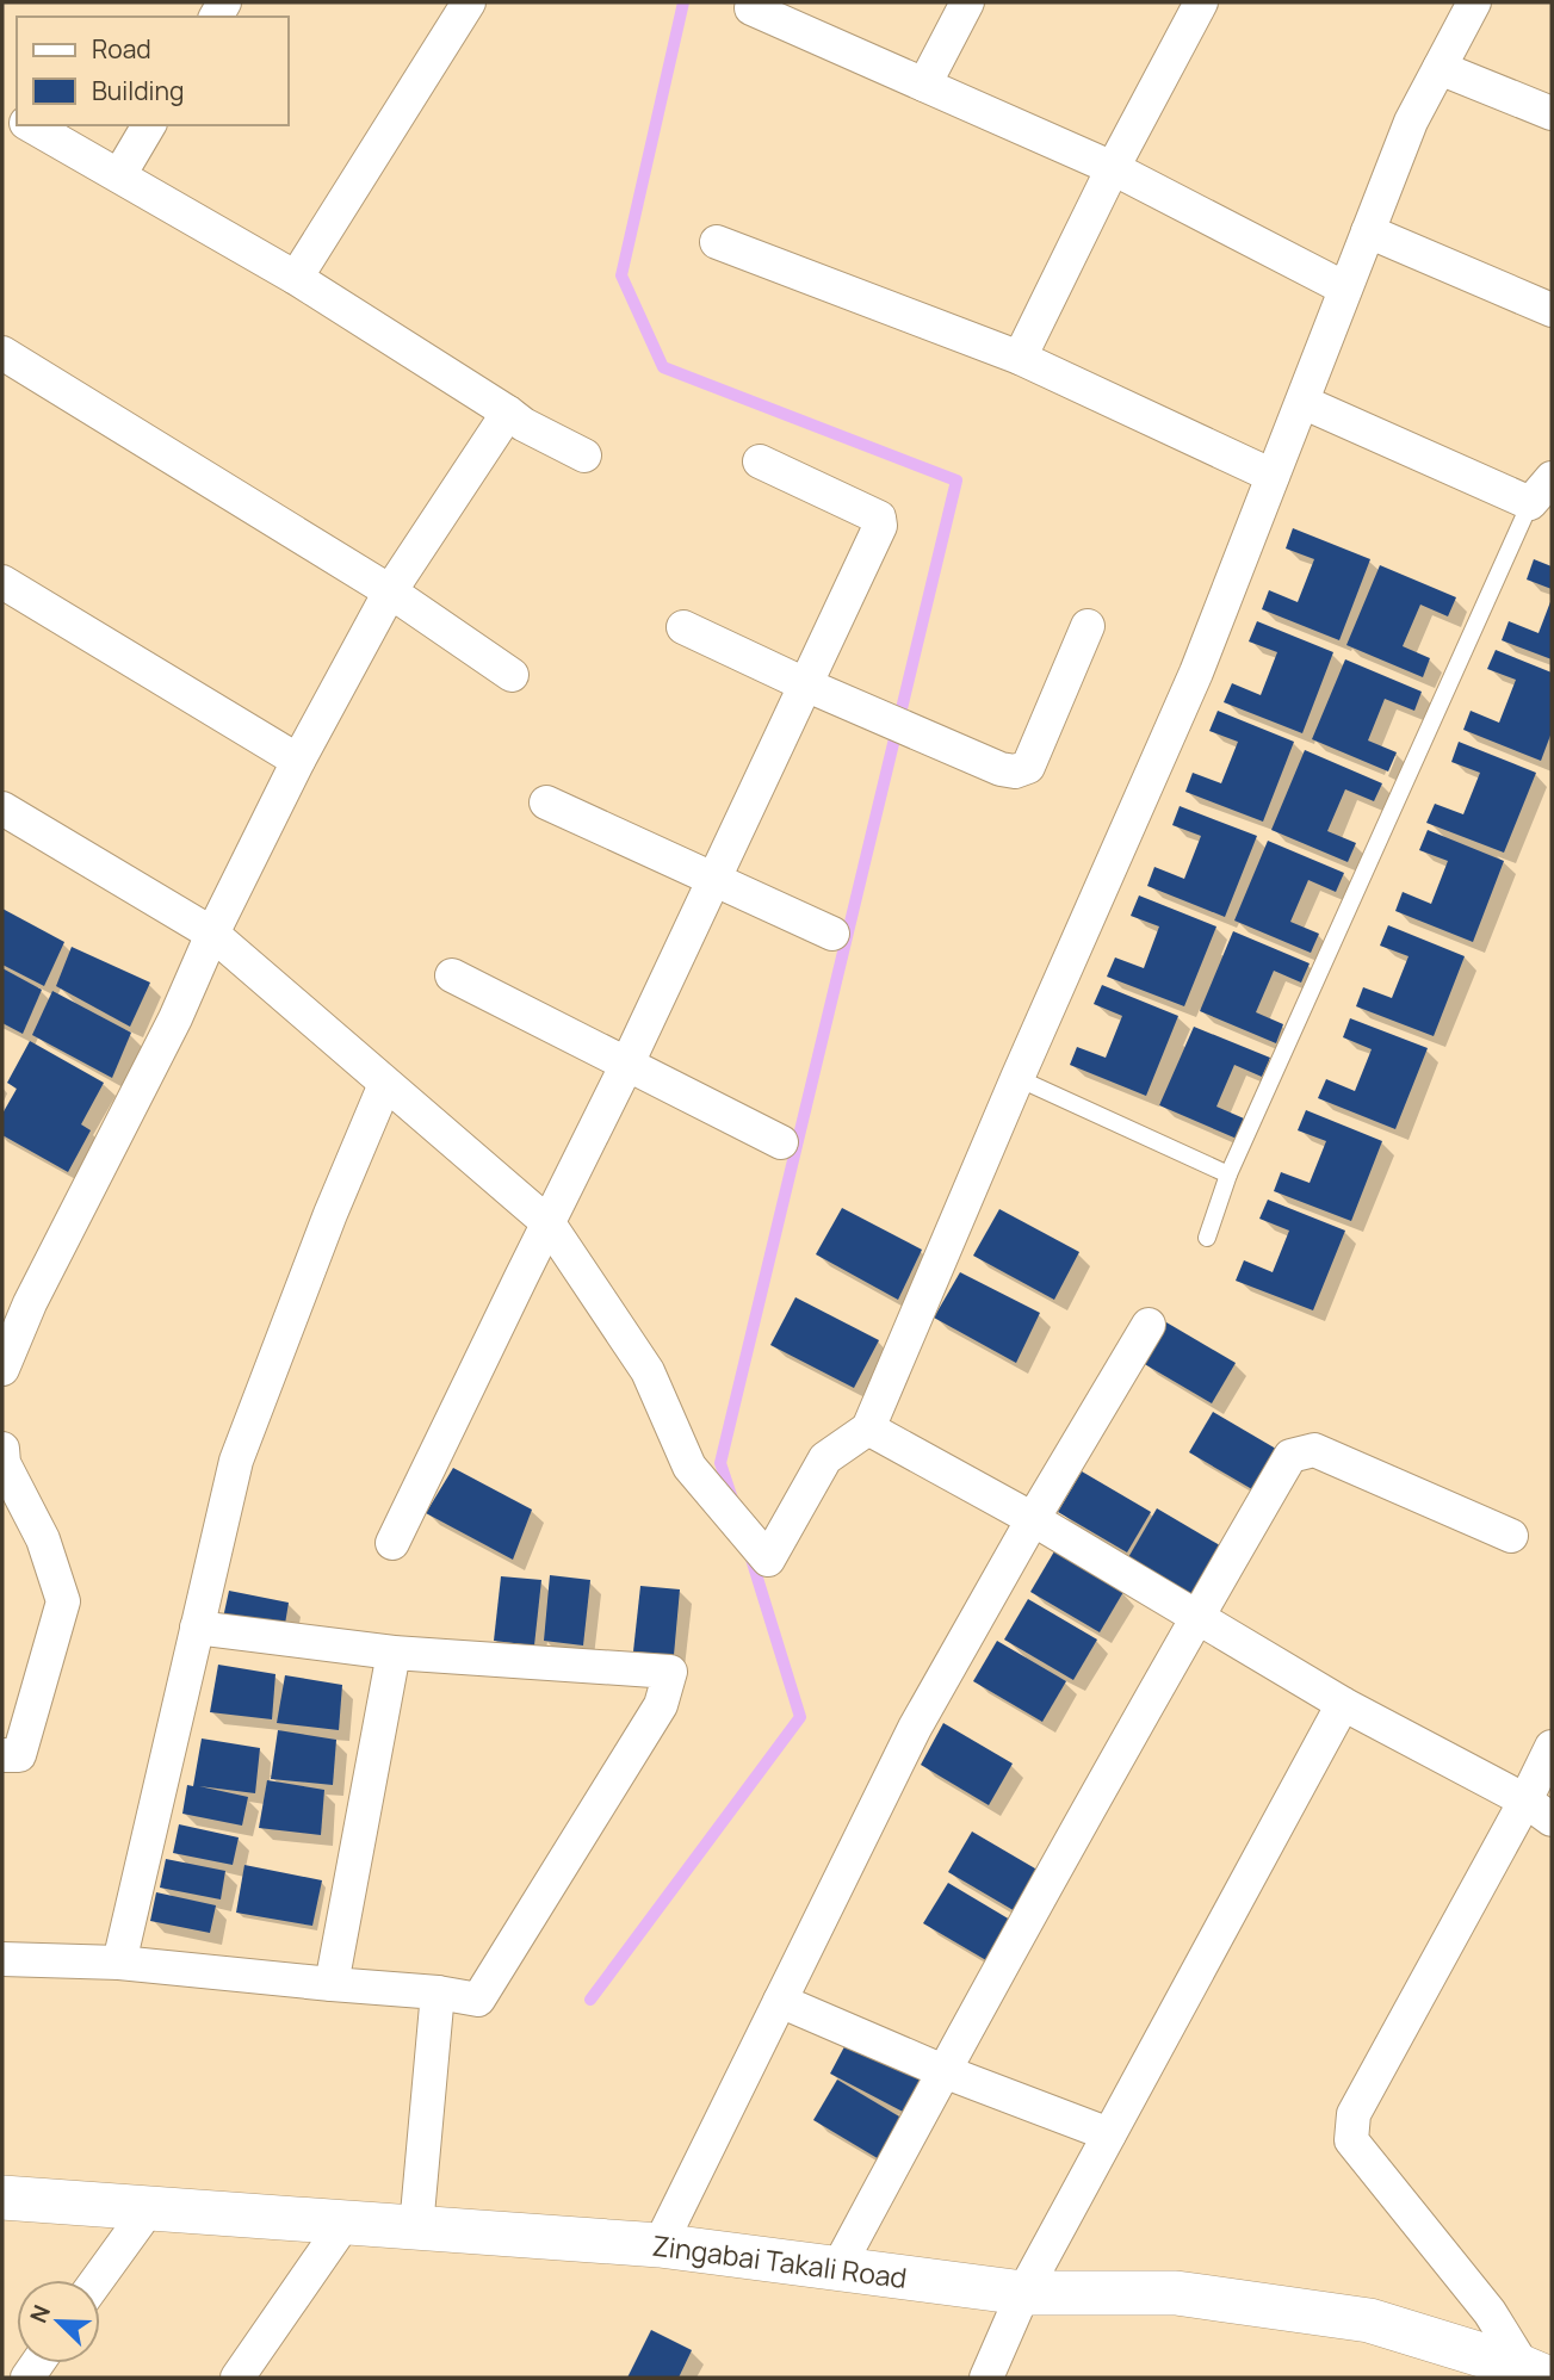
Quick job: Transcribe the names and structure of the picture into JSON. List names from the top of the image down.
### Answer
{
  "streets": {
    "street": ["Zingabai Takali Road"]
  },
  "legend": ["Road", "Building"],
  "north": "top left"
}
